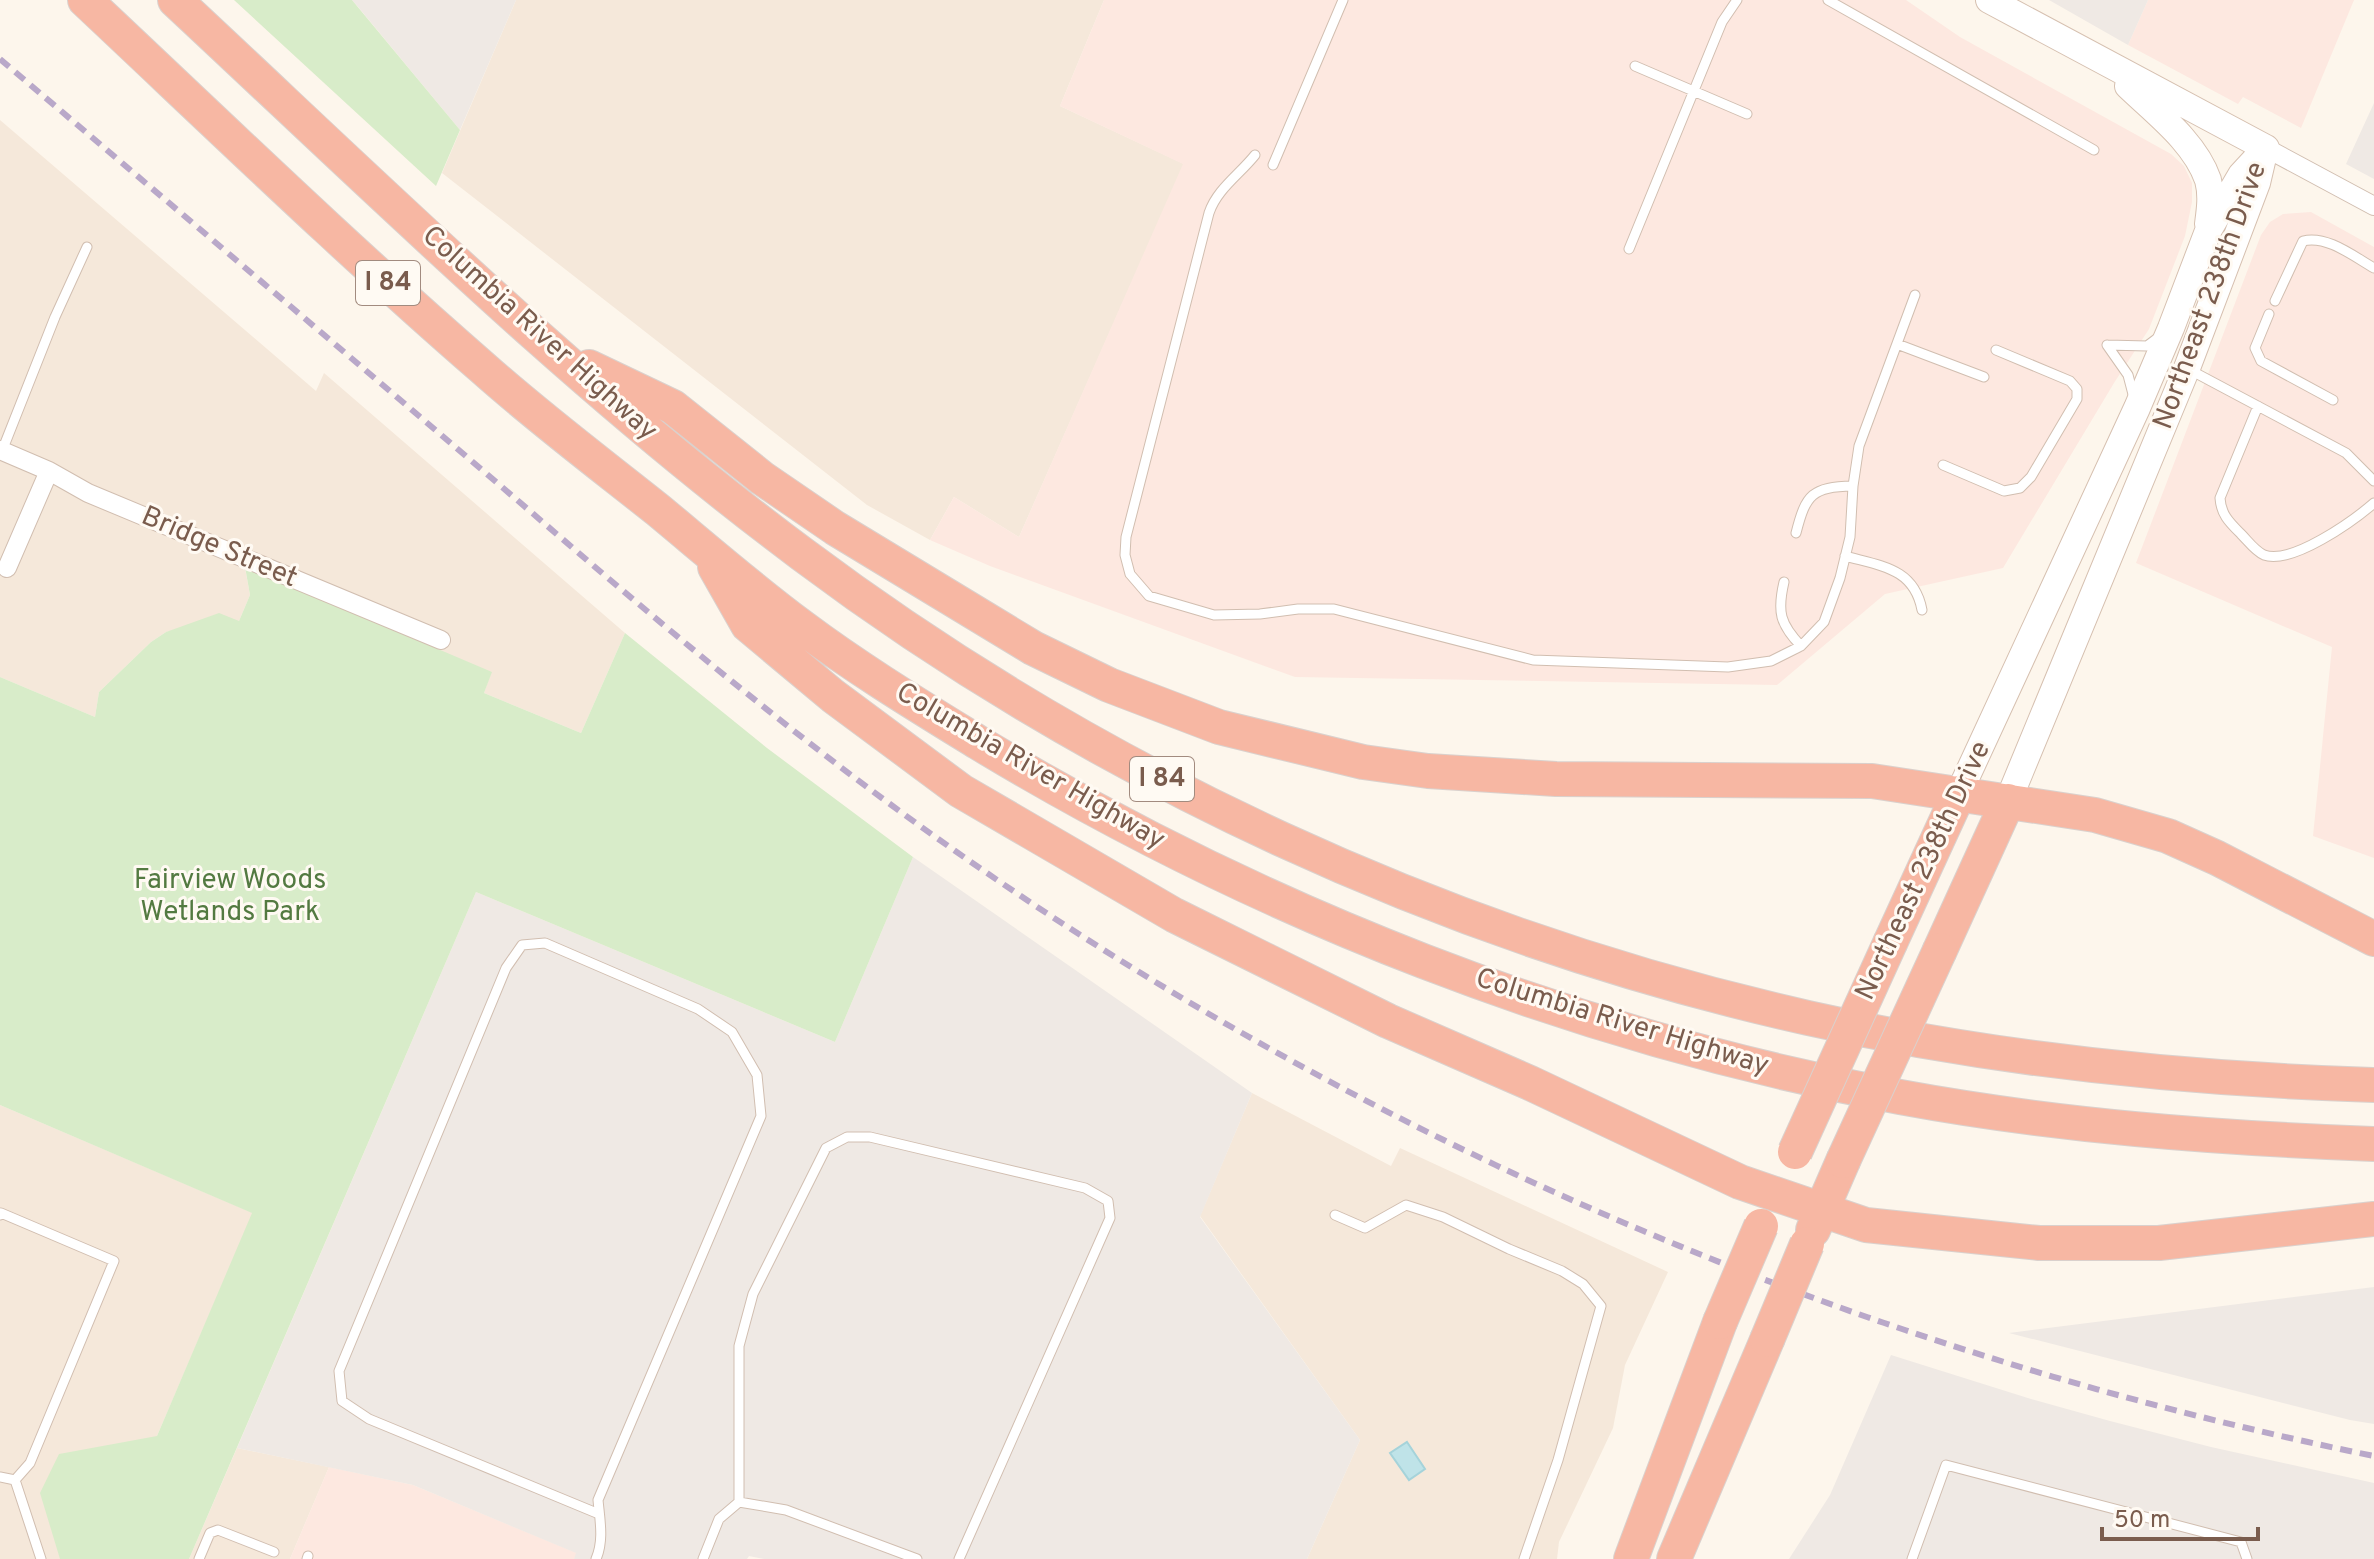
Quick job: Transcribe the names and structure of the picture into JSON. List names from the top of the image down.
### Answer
{
  "streets": {
    "highway": ["I 84", "Northeast 238th Drive", "Columbia River Highway"],
    "street": ["Bridge Street"]
  },
  "parks": ["Fairview Woods Wetlands Park"],
  "scale_bar": "50 m"
}
